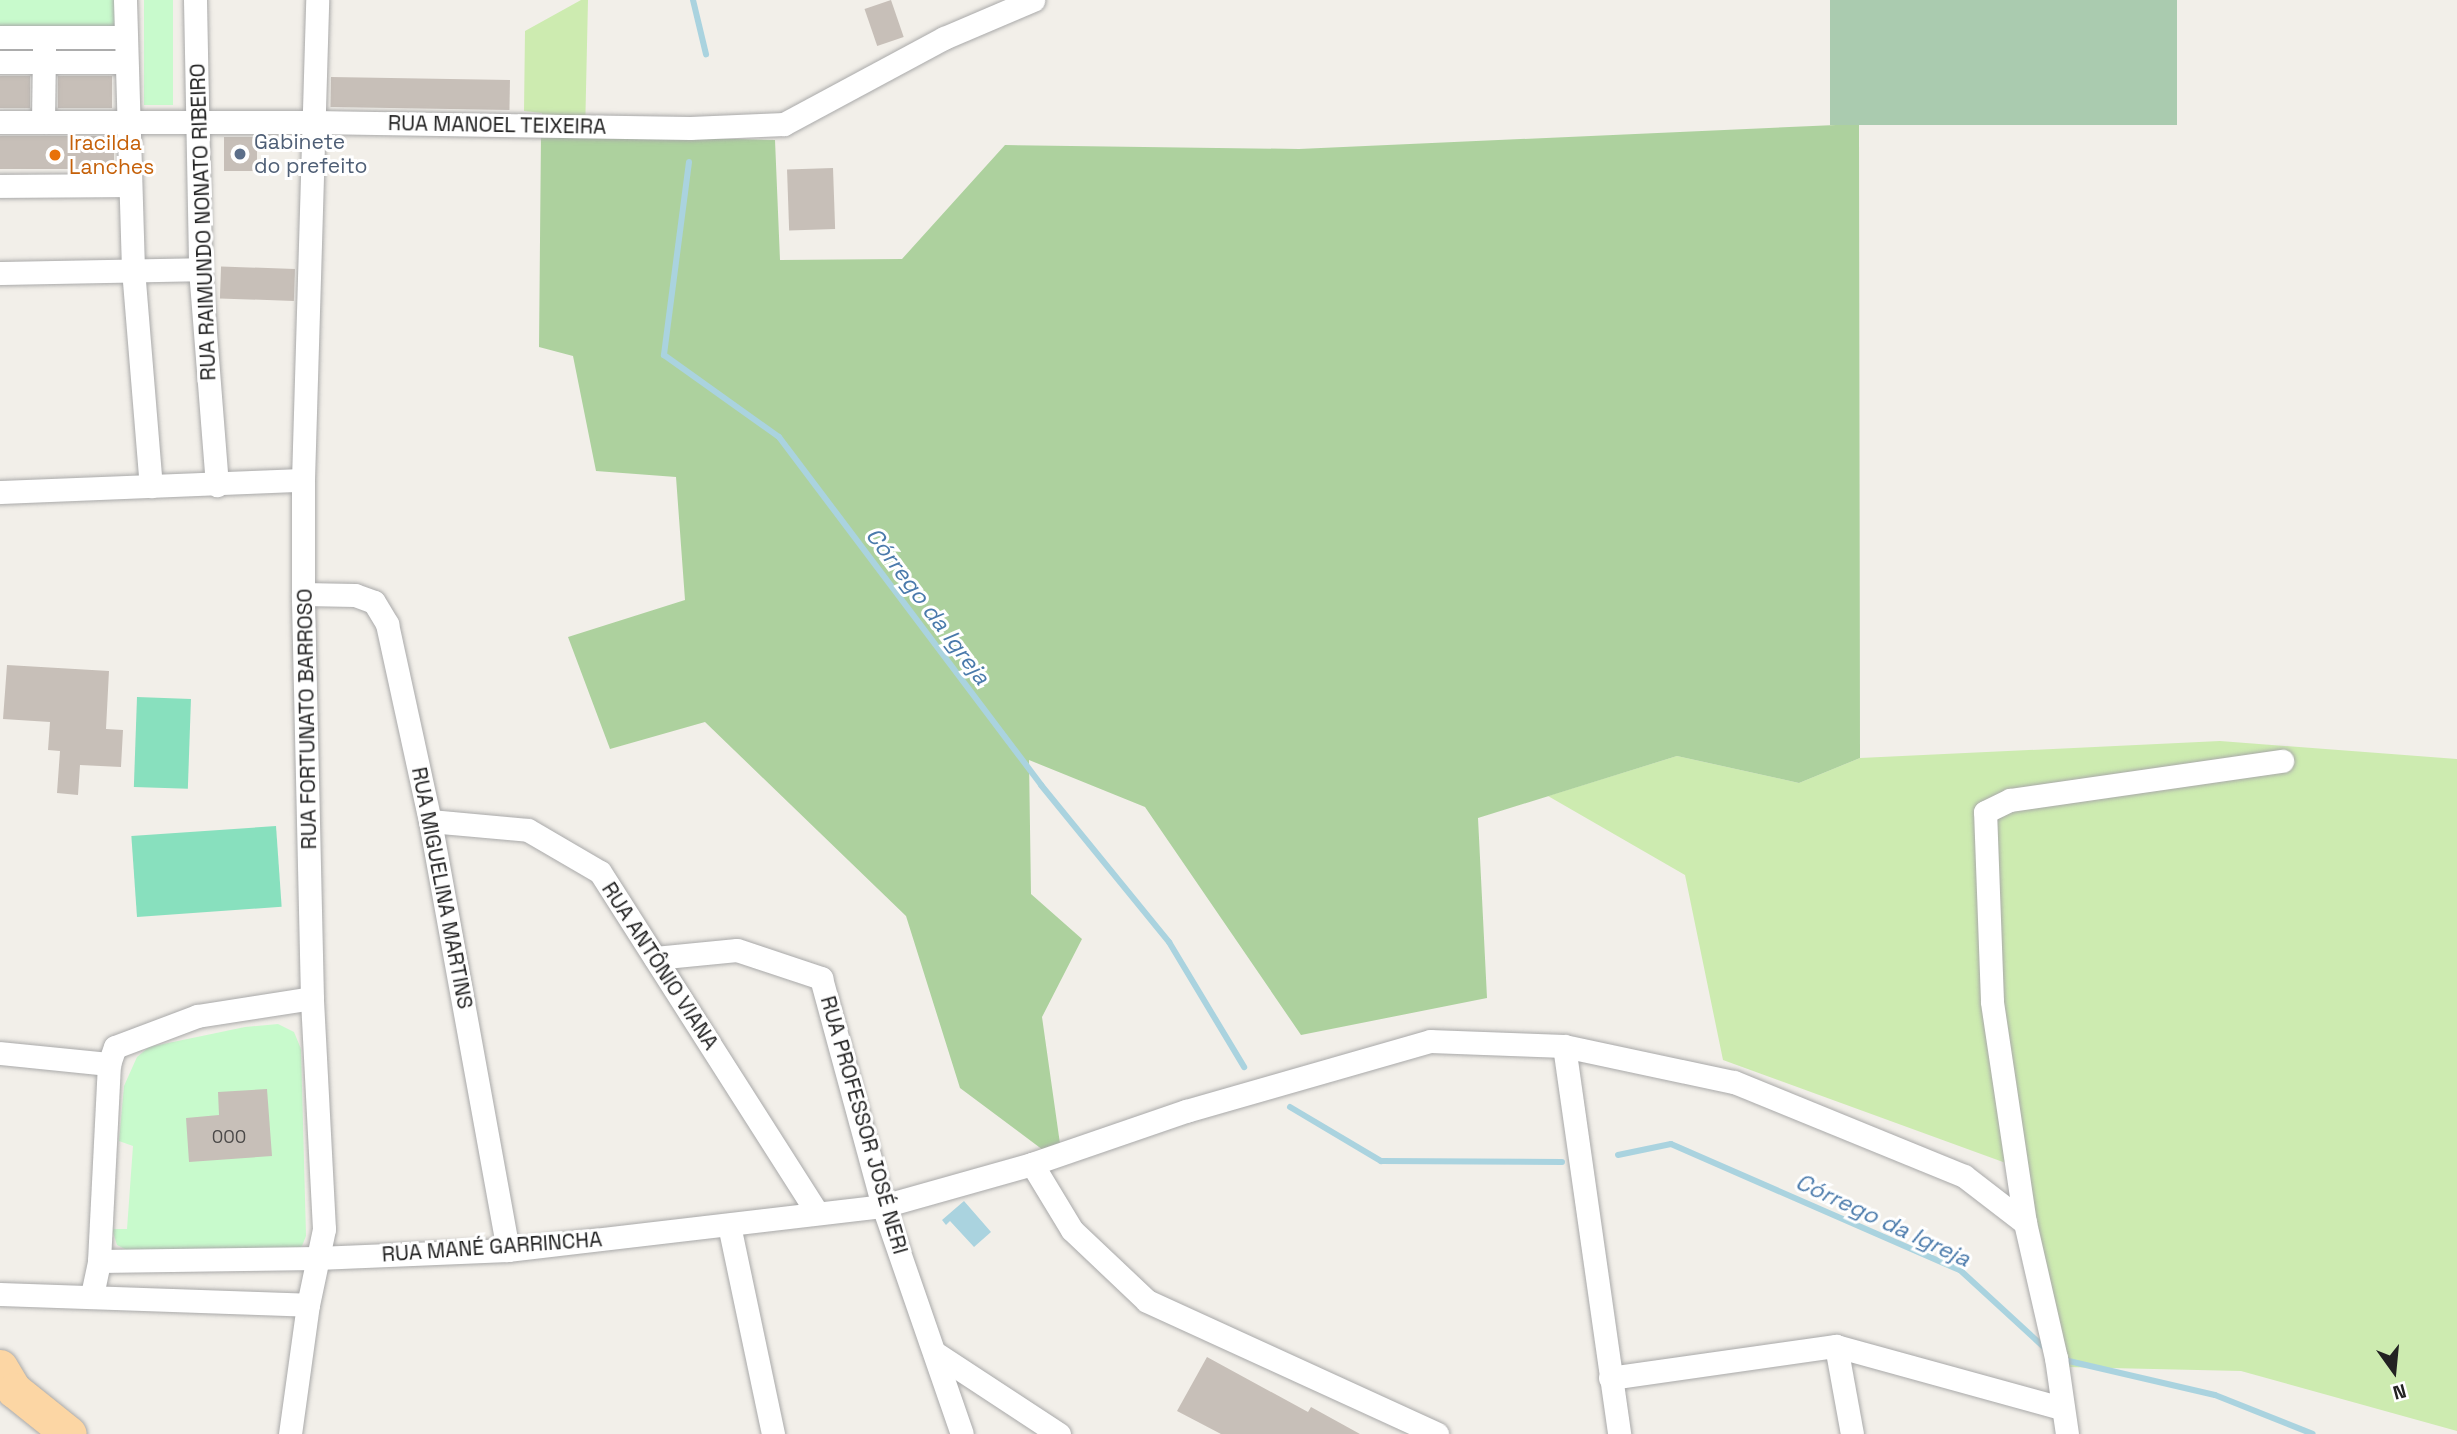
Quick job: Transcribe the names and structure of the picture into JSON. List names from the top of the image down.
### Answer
{
  "streets": {
    "street": [
      "RUA MANOEL TEIXEIRA",
      "RUA RAIMUNDO NONATO RIBEIRO",
      "RUA FORTUNATO BARROSO",
      "RUA MIGUELINA MARTINS",
      "RUA ANTÔNIO VIANA",
      "RUA PROFESSOR JOSÉ NERI",
      "RUA MANÉ GARRINCHA"
    ]
  },
  "crossings": [
    ["RUA MANOEL TEIXEIRA", "RUA RAIMUNDO NONATO RIBEIRO"],
    ["RUA MANOEL TEIXEIRA", "RUA FORTUNATO BARROSO"],
    ["RUA FORTUNATO BARROSO", "RUA MIGUELINA MARTINS"],
    ["RUA FORTUNATO BARROSO", "RUA MANÉ GARRINCHA"],
    ["RUA MIGUELINA MARTINS", "RUA ANTÔNIO VIANA"],
    ["RUA MIGUELINA MARTINS", "RUA MANÉ GARRINCHA"],
    ["RUA ANTÔNIO VIANA", "RUA PROFESSOR JOSÉ NERI"],
    ["RUA ANTÔNIO VIANA", "RUA MANÉ GARRINCHA"],
    ["RUA PROFESSOR JOSÉ NERI", "RUA MANÉ GARRINCHA"]
  ],
  "water": ["Córrego da Igreja"],
  "places": ["Gabinete do prefeito", "Iracilda Lanches"],
  "house_numbers": ["000"],
  "north": "bottom"
}
